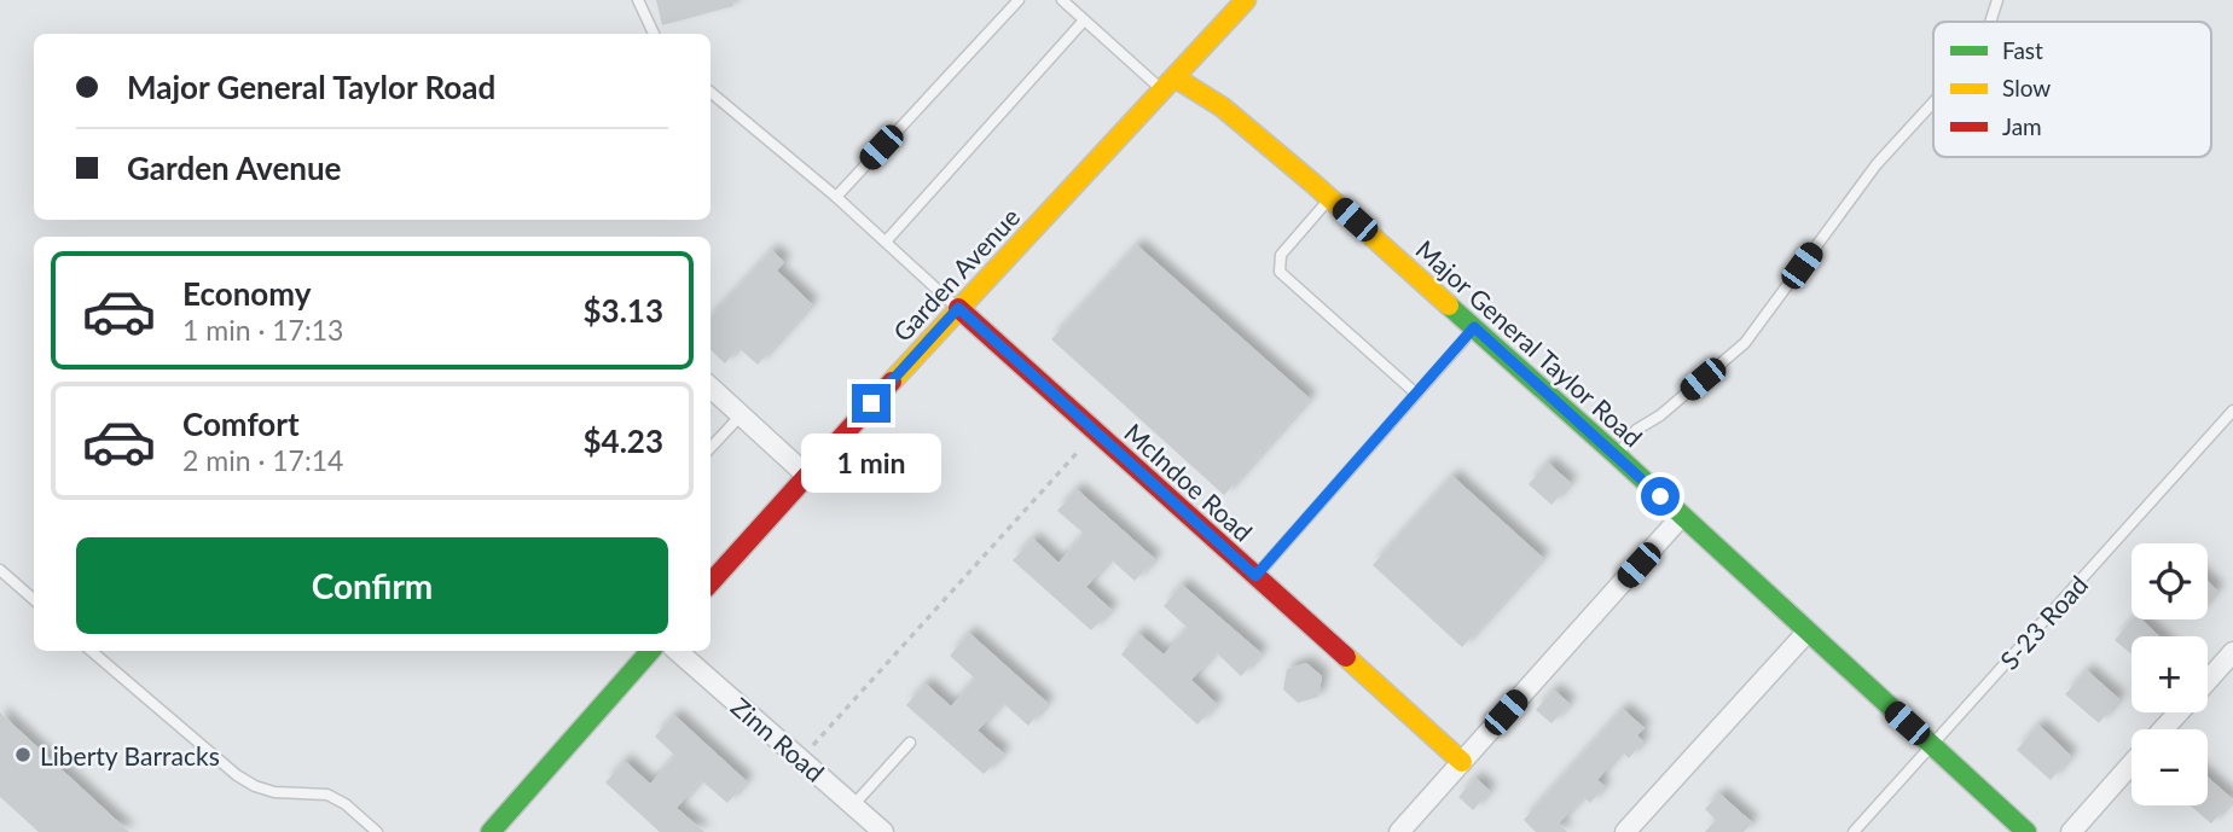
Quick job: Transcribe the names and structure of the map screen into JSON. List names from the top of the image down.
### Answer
{
  "streets": {
    "street": [
      "Garden Avenue",
      "Major General Taylor Road",
      "McIndoe Road",
      "Zinn Road"
    ],
    "lane": ["S-23 Road"]
  },
  "crossings": [
    ["Garden Avenue", "Major General Taylor Road"],
    ["Garden Avenue", "McIndoe Road"],
    ["Major General Taylor Road", "S-23 Road"]
  ],
  "places": ["Liberty Barracks"],
  "legend": ["Fast", "Slow", "Jam"],
  "page": {
    "banner": ["Major General Taylor Road", "Garden Avenue"],
    "list": [
      {
        "name": "Economy",
        "note": "1 min · 17:13",
        "value": "$3.13"
      },
      {
        "name": "Comfort",
        "note": "2 min · 17:14",
        "value": "$4.23"
      }
    ],
    "bubble": "1 min",
    "buttons": "Confirm",
    "map_buttons": ["+", "−"]
  }
}
